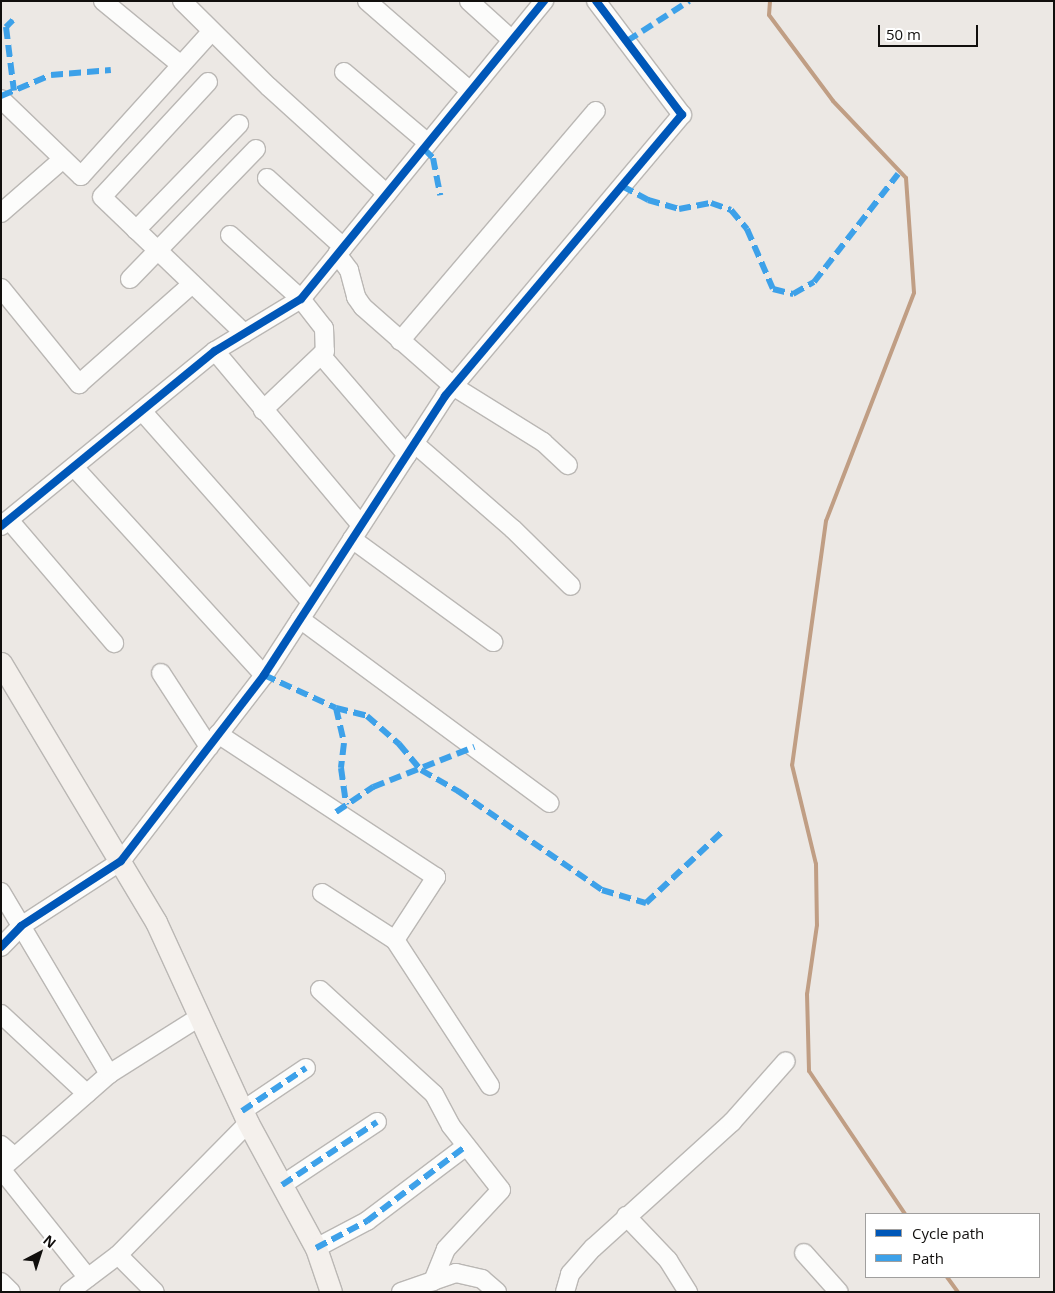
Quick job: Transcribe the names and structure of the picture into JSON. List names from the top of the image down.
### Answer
{
  "legend": ["Cycle path", "Path"],
  "scale_bar": "50 m",
  "north": "top right"
}
